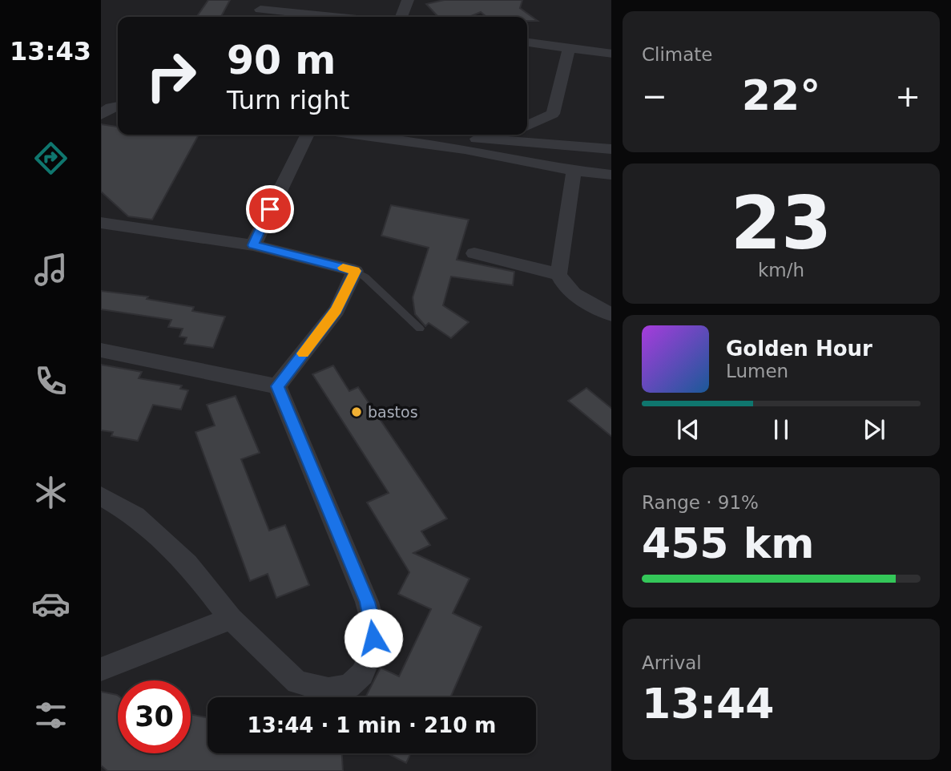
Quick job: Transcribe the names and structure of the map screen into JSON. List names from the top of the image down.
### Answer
{
  "places": ["bastos"],
  "page": {
    "tabs": "13:43",
    "tile": [
      "Climate",
      ["23", "km/h"],
      ["Range · 91%", "455 km"],
      ["Arrival", "13:44"]
    ],
    "turn": ["90 m", "Turn right"],
    "heat": ["−", "22°", "+"],
    "song": ["Golden Hour", "Lumen"],
    "limit": "30",
    "trip": "13:44 · 1 min · 210 m"
  }
}
